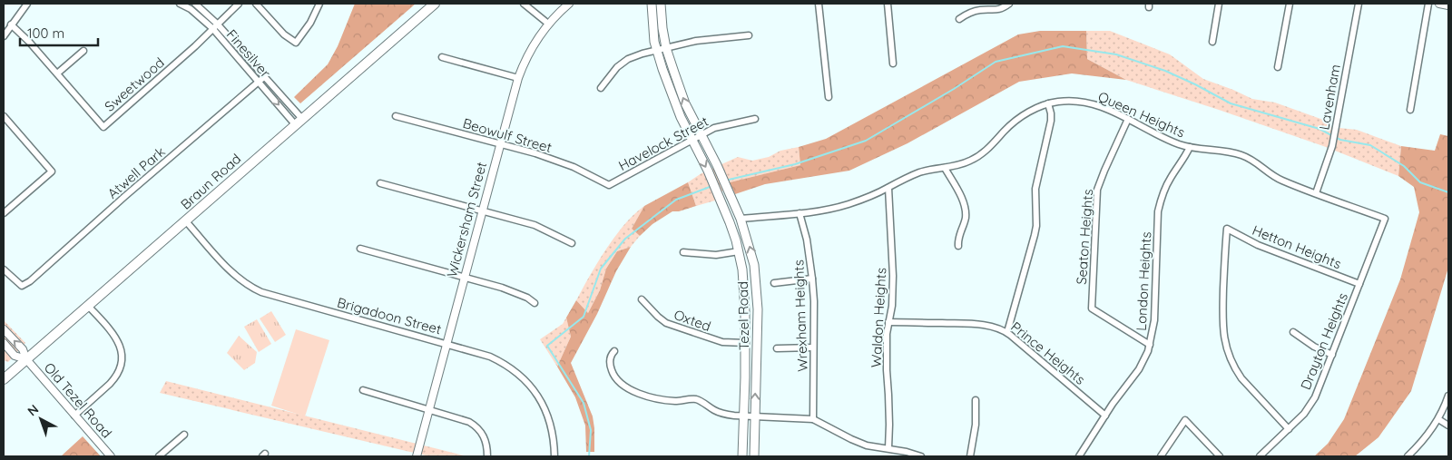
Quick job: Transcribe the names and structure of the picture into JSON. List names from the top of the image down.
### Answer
{
  "streets": {
    "main road": ["Braun Road", "Tezel Road"],
    "street": [
      "Finesilver",
      "Sweetwood",
      "Lavenham",
      "Queen Heights",
      "Beowulf Street",
      "Havelock Street",
      "Atwell Park",
      "Wickersham Street",
      "Seaton Heights",
      "Hetton Heights",
      "London Heights",
      "Brigadoon Street",
      "Wrexham Heights",
      "Waldon Heights",
      "Oxted",
      "Drayton Heights",
      "Prince Heights",
      "Old Tezel Road"
    ]
  },
  "crossings": [
    ["Finesilver", "Sweetwood"],
    ["Finesilver", "Atwell Park"],
    ["Finesilver", "Braun Road"],
    ["Lavenham", "Queen Heights"],
    ["Queen Heights", "Seaton Heights"],
    ["Queen Heights", "London Heights"],
    ["Queen Heights", "Tezel Road"],
    ["Queen Heights", "Wrexham Heights"],
    ["Queen Heights", "Waldon Heights"],
    ["Queen Heights", "Drayton Heights"],
    ["Beowulf Street", "Havelock Street"],
    ["Beowulf Street", "Wickersham Street"],
    ["Havelock Street", "Tezel Road"],
    ["Braun Road", "Brigadoon Street"],
    ["Braun Road", "Old Tezel Road"],
    ["Wickersham Street", "Brigadoon Street"],
    ["Seaton Heights", "London Heights"],
    ["Hetton Heights", "Drayton Heights"],
    ["London Heights", "Prince Heights"],
    ["Tezel Road", "Oxted"],
    ["Waldon Heights", "Prince Heights"]
  ],
  "scale_bar": "100 m",
  "north": "top left"
}
